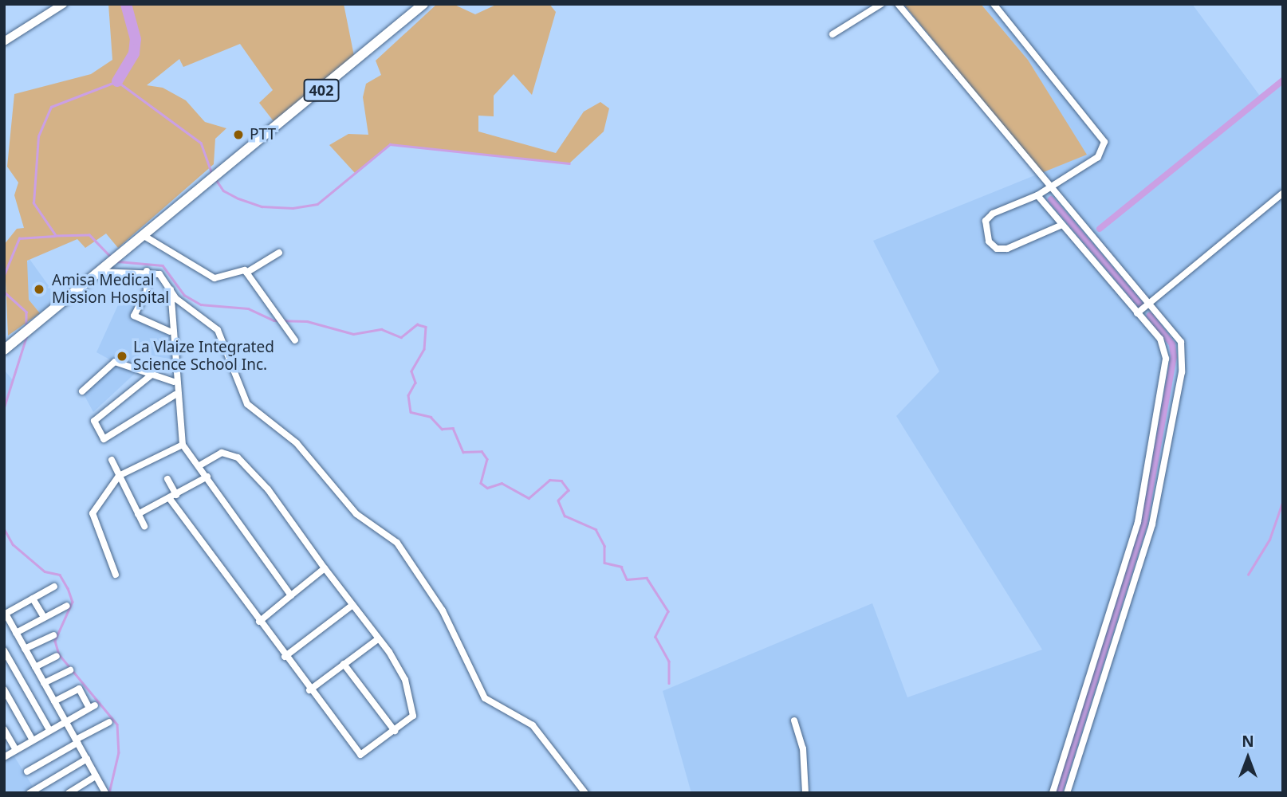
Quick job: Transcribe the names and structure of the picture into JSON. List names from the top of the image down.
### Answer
{
  "streets": {
    "main road": ["402"]
  },
  "places": ["PTT", "Amisa Medical Mission Hospital", "La Vlaize Integrated Science School Inc."],
  "north": "top"
}
